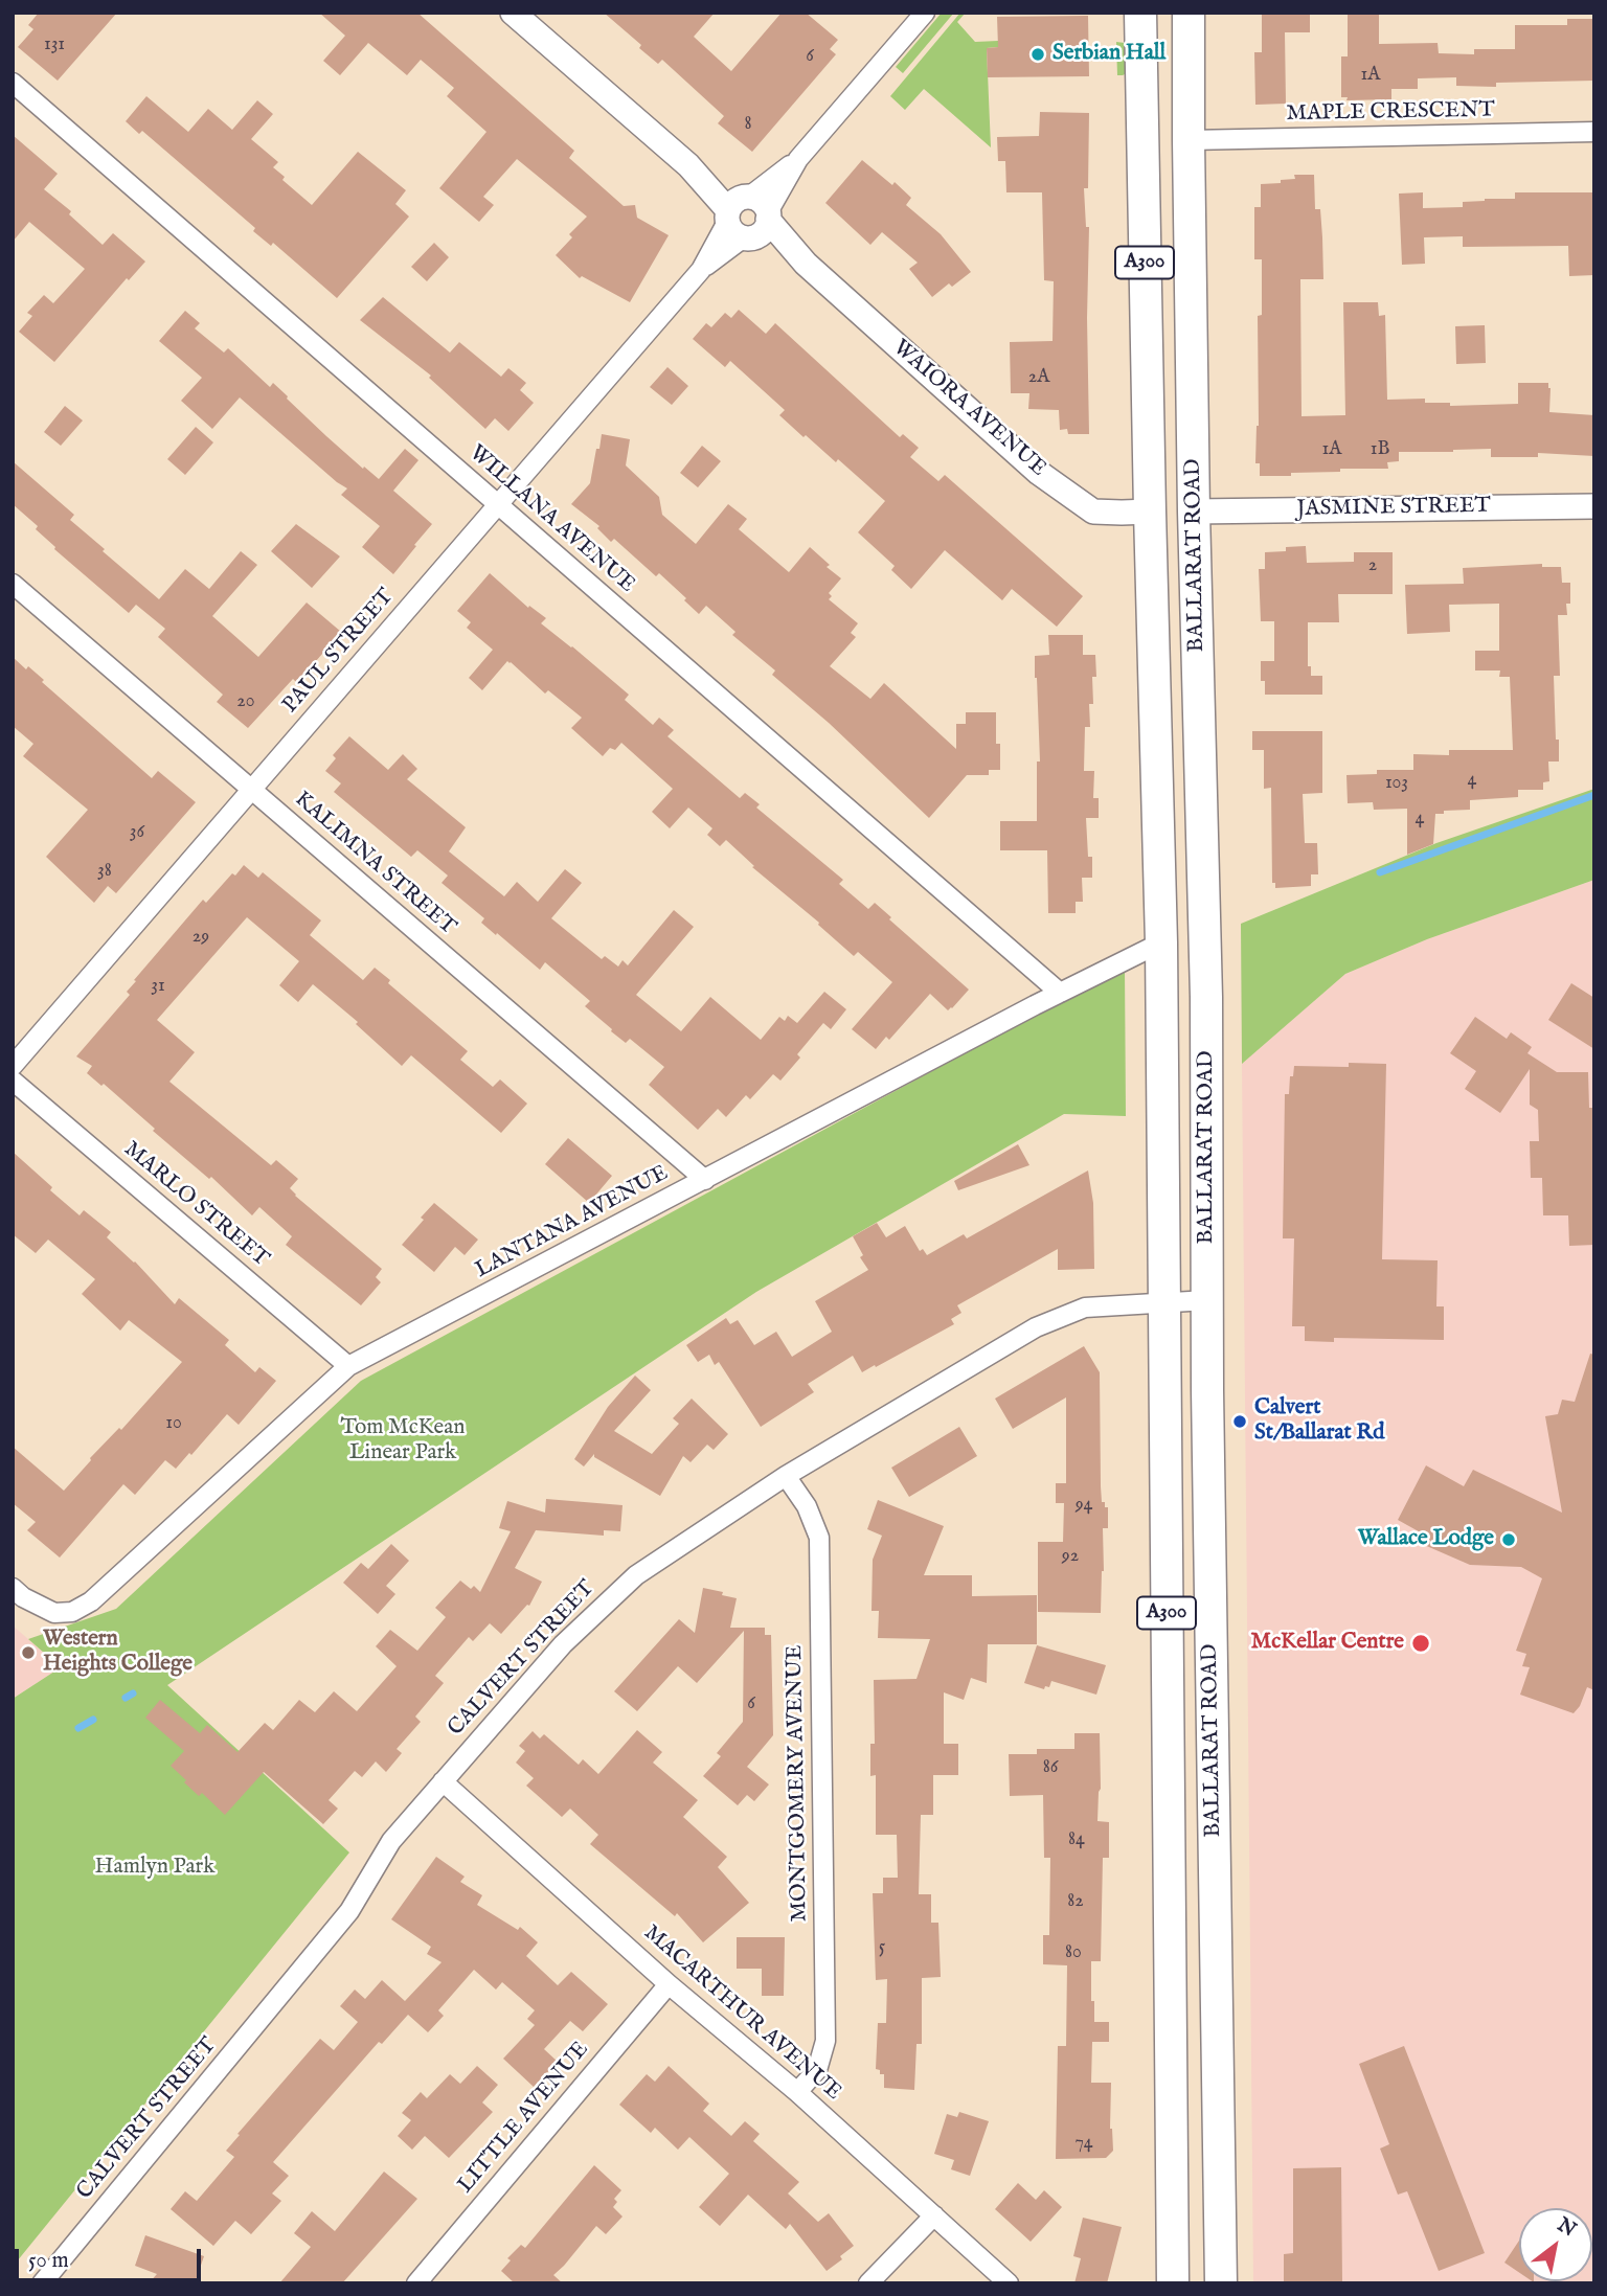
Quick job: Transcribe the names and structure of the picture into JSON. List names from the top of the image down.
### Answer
{
  "streets": {
    "highway": ["A300", "BALLARAT ROAD"],
    "street": [
      "MAPLE CRESCENT",
      "WAIORA AVENUE",
      "JASMINE STREET",
      "WILLANA AVENUE",
      "PAUL STREET",
      "KALIMNA STREET",
      "MARLO STREET",
      "LANTANA AVENUE",
      "CALVERT STREET",
      "MONTGOMERY AVENUE",
      "MACARTHUR AVENUE",
      "LITTLE AVENUE"
    ]
  },
  "crossings": [
    ["MAPLE CRESCENT", "BALLARAT ROAD"],
    ["WAIORA AVENUE", "BALLARAT ROAD"],
    ["WAIORA AVENUE", "PAUL STREET"],
    ["JASMINE STREET", "BALLARAT ROAD"],
    ["WILLANA AVENUE", "PAUL STREET"],
    ["WILLANA AVENUE", "LANTANA AVENUE"],
    ["BALLARAT ROAD", "LANTANA AVENUE"],
    ["BALLARAT ROAD", "CALVERT STREET"],
    ["PAUL STREET", "KALIMNA STREET"],
    ["KALIMNA STREET", "LANTANA AVENUE"],
    ["MARLO STREET", "LANTANA AVENUE"],
    ["CALVERT STREET", "MONTGOMERY AVENUE"],
    ["CALVERT STREET", "MACARTHUR AVENUE"],
    ["MONTGOMERY AVENUE", "MACARTHUR AVENUE"],
    ["MACARTHUR AVENUE", "LITTLE AVENUE"]
  ],
  "parks": ["Tom McKean Linear Park", "Hamlyn Park"],
  "places": [
    "Serbian Hall",
    "Calvert St/Ballarat Rd",
    "Wallace Lodge",
    "McKellar Centre",
    "Western Heights College"
  ],
  "house_numbers": [
    "131",
    "6",
    "1A",
    "8",
    "2A",
    "1A",
    "1B",
    "2",
    "20",
    "4",
    "103",
    "4",
    "36",
    "38",
    "29",
    "31",
    "10",
    "94",
    "92",
    "6",
    "86",
    "84",
    "82",
    "5",
    "80",
    "74"
  ],
  "scale_bar": "50 m",
  "north": "top right"
}
